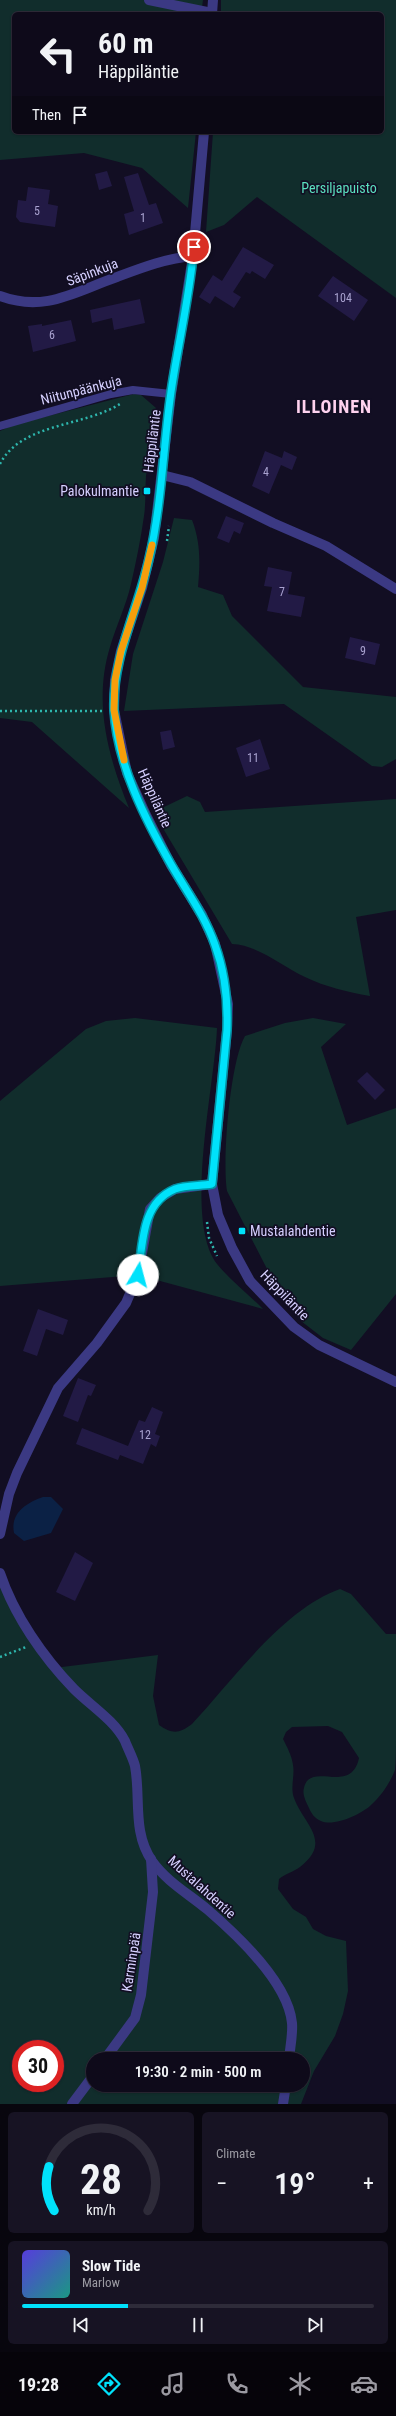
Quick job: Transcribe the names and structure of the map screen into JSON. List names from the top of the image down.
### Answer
{
  "streets": {
    "street": [
      "Säpinkuja",
      "Häppiläntie",
      "Mustalahdentie",
      "Karminpää"
    ],
    "lane": ["Niitunpäänkuja"]
  },
  "crossings": [
    ["Säpinkuja", "Häppiläntie"],
    ["Niitunpäänkuja", "Häppiläntie"],
    ["Mustalahdentie", "Karminpää"]
  ],
  "districts": ["ILLOINEN"],
  "parks": ["Persiljapuisto"],
  "places": {
    "transit": ["Palokulmantie", "Mustalahdentie"]
  },
  "house_numbers": [
    "5",
    "1",
    "104",
    "6",
    "4",
    "7",
    "9",
    "11",
    "12"
  ],
  "page": {
    "turn": ["60 m", "Häppiläntie"],
    "then": "Then",
    "limit": "30",
    "trip": "19:30 · 2 min · 500 m",
    "tile": "Climate",
    "heat": ["−", "19°", "+"],
    "song": ["Slow Tide", "Marlow"],
    "tabs": "19:28",
    "gauge": ["28", "km/h"]
  }
}
